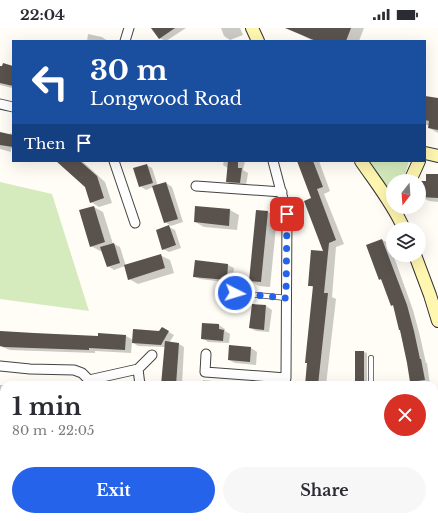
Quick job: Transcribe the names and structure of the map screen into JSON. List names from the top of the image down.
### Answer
{
  "north": "bottom",
  "page": {
    "status": "22:04",
    "turn": ["30 m", "Longwood Road"],
    "then": "Then",
    "heading": ["1 min", "80 m · 22:05"],
    "buttons": ["Exit", "Share"]
  }
}
